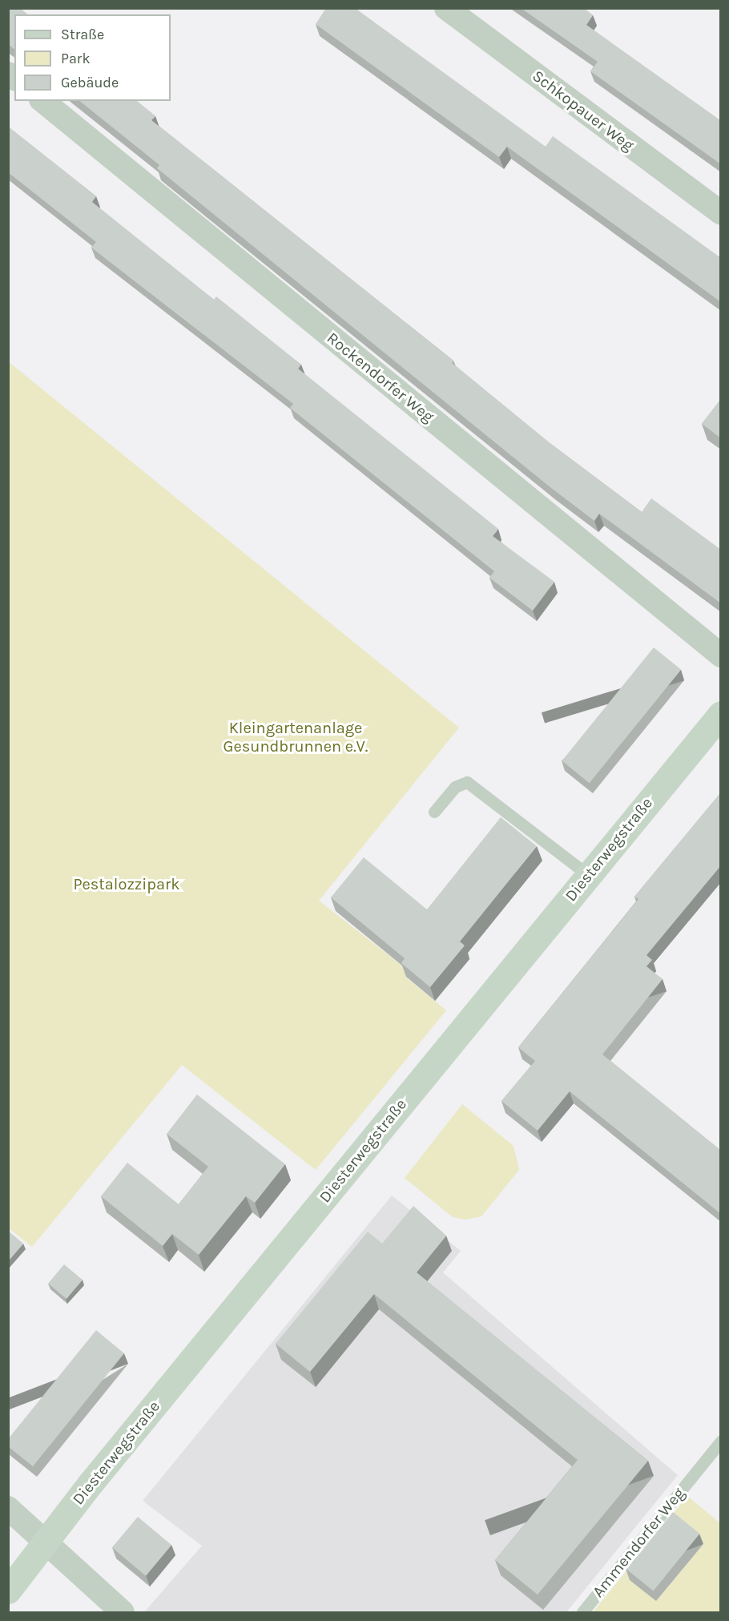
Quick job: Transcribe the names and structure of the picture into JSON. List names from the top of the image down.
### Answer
{
  "streets": {
    "street": ["Schkopauer Weg", "Rockendorfer Weg", "Diesterwegstraße"],
    "lane": ["Ammendorfer Weg"]
  },
  "parks": ["Kleingartenanlage Gesundbrunnen e.V.", "Pestalozzipark"],
  "legend": ["Straße", "Park", "Gebäude"]
}
